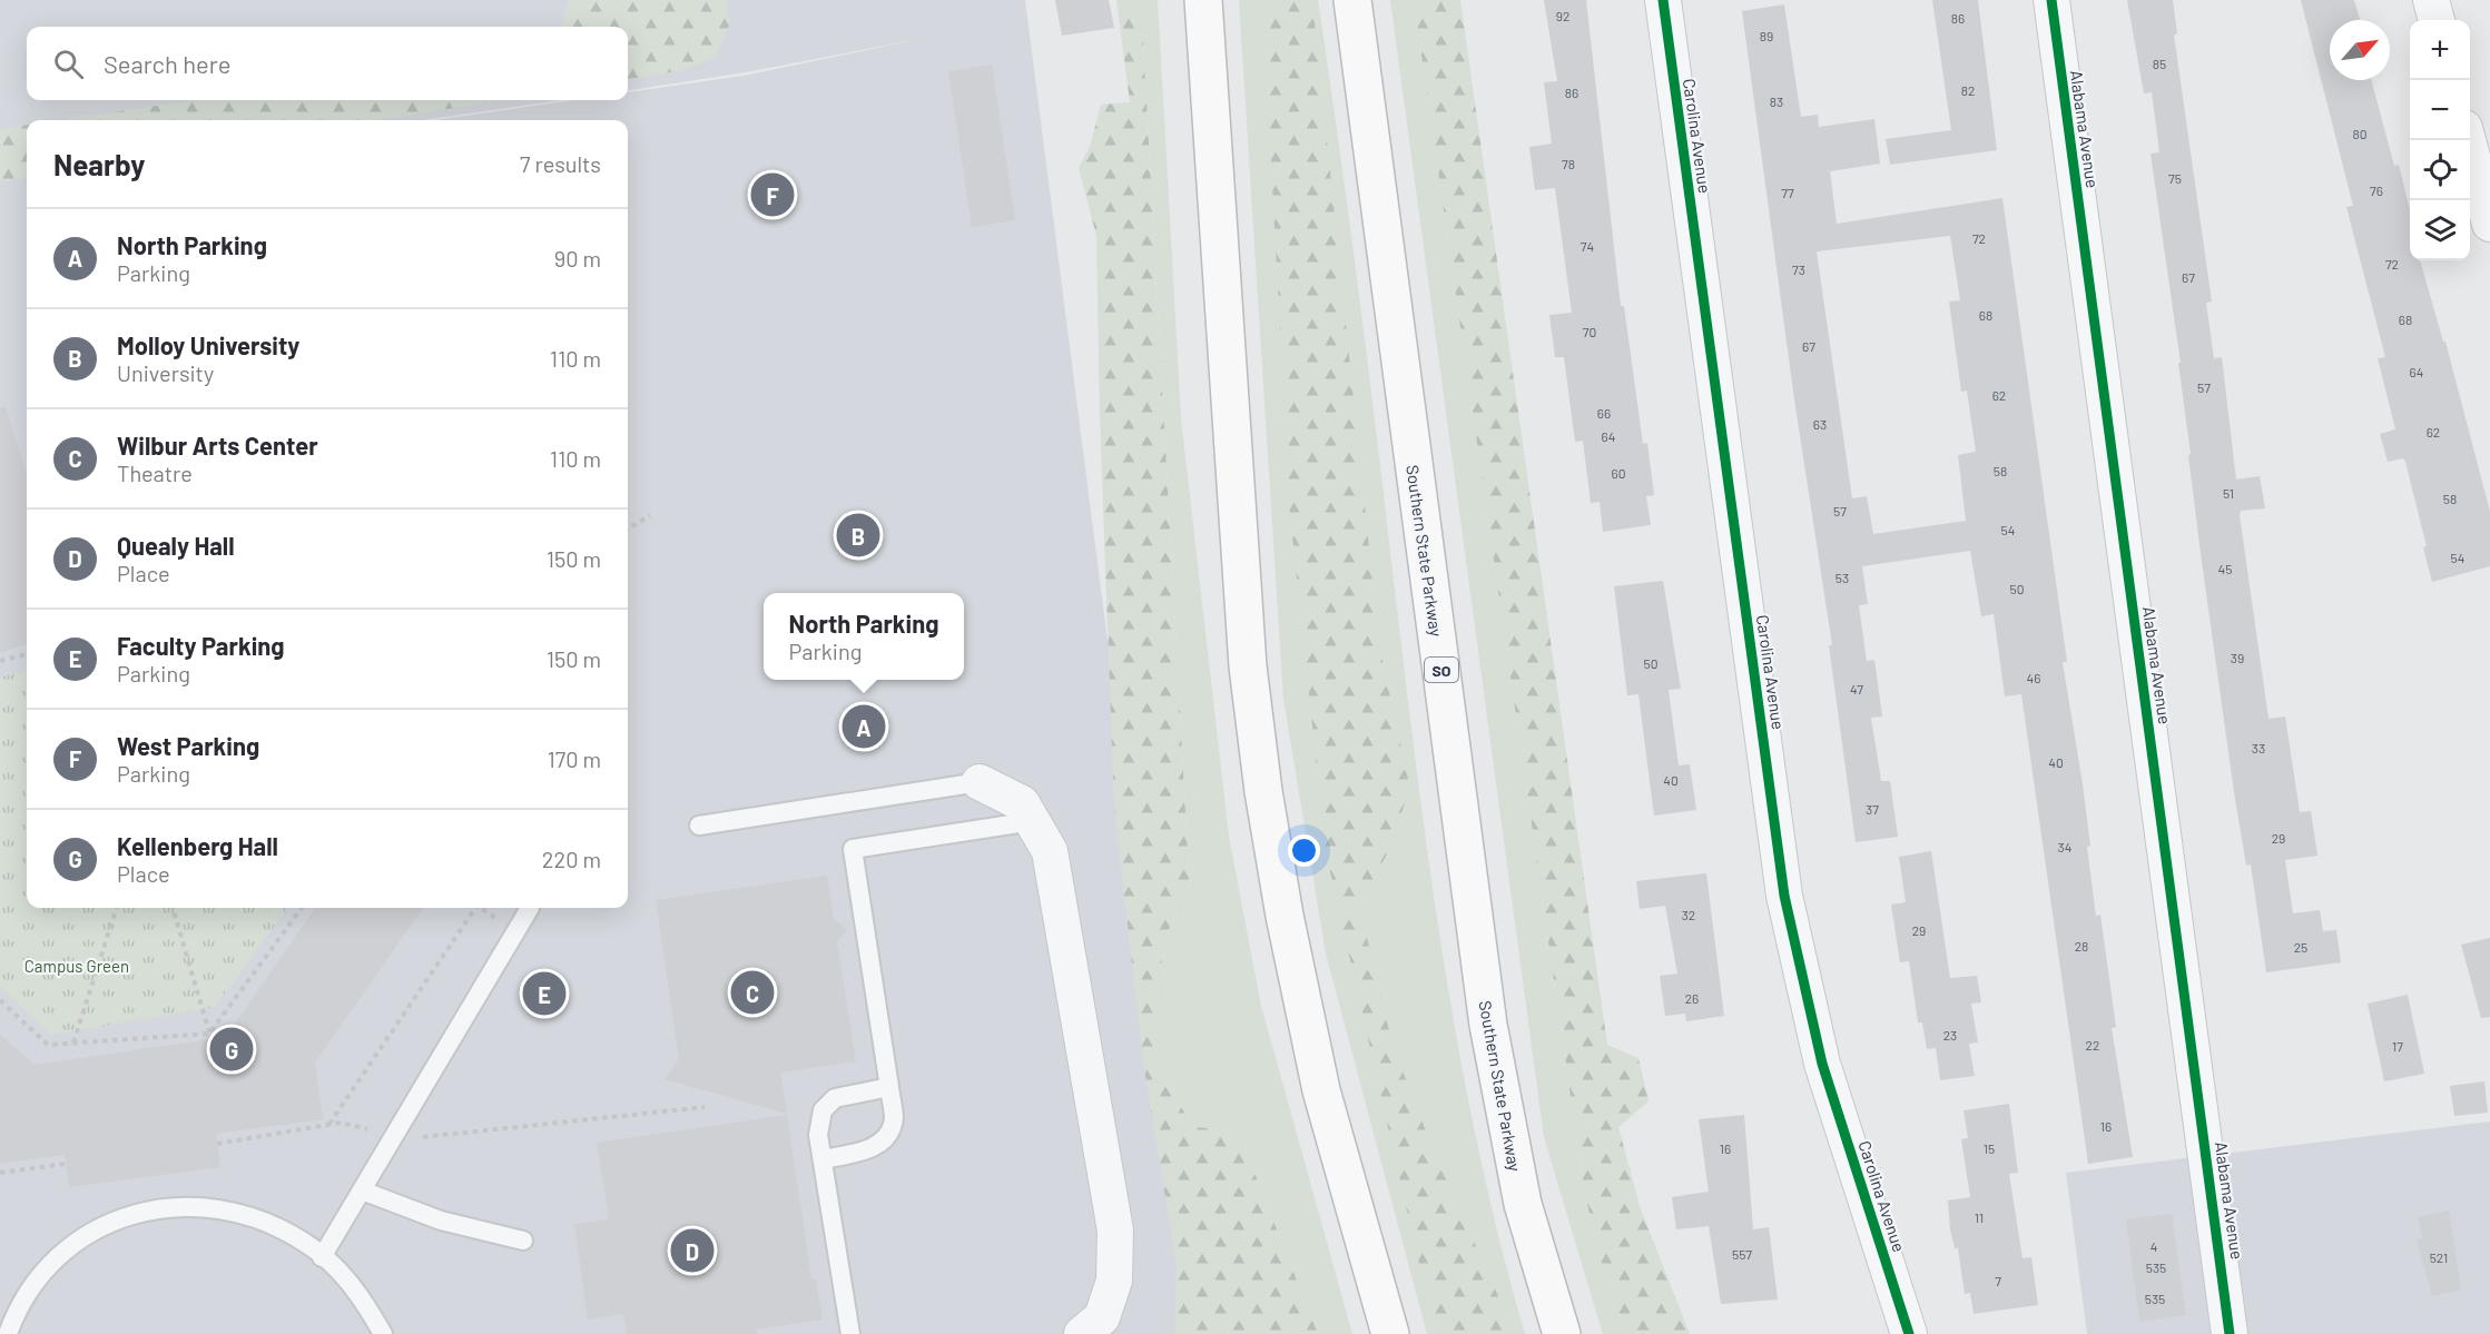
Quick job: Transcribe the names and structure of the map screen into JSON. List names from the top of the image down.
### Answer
{
  "streets": {
    "highway": ["Southern State Parkway", "SO"],
    "street": ["Alabama Avenue", "Carolina Avenue"]
  },
  "parks": ["Campus Green"],
  "house_numbers": [
    "92",
    "86",
    "89",
    "85",
    "82",
    "86",
    "83",
    "80",
    "78",
    "75",
    "76",
    "77",
    "72",
    "74",
    "72",
    "73",
    "67",
    "68",
    "68",
    "70",
    "67",
    "64",
    "57",
    "62",
    "66",
    "63",
    "62",
    "64",
    "58",
    "60",
    "51",
    "58",
    "57",
    "54",
    "54",
    "45",
    "53",
    "50",
    "39",
    "50",
    "46",
    "47",
    "33",
    "40",
    "40",
    "37",
    "29",
    "34",
    "32",
    "29",
    "28",
    "25",
    "26",
    "23",
    "22",
    "17",
    "16",
    "16",
    "15",
    "11",
    "4",
    "557",
    "521",
    "535",
    "7",
    "535"
  ],
  "north": "top right",
  "page": {
    "map_buttons": ["+", "−"],
    "search": "Search here",
    "heading": ["Nearby", "7 results"],
    "pins": [
      "F",
      "B",
      "A",
      "C",
      "E",
      "G",
      "D"
    ],
    "list": [
      {
        "mark": "A",
        "name": "North Parking",
        "note": "Parking",
        "value": "90 m"
      },
      {
        "mark": "B",
        "name": "Molloy University",
        "note": "University",
        "value": "110 m"
      },
      {
        "mark": "C",
        "name": "Wilbur Arts Center",
        "note": "Theatre",
        "value": "110 m"
      },
      {
        "mark": "D",
        "name": "Quealy Hall",
        "note": "Place",
        "value": "150 m"
      },
      {
        "mark": "E",
        "name": "Faculty Parking",
        "note": "Parking",
        "value": "150 m"
      },
      {
        "mark": "F",
        "name": "West Parking",
        "note": "Parking",
        "value": "170 m"
      },
      {
        "mark": "G",
        "name": "Kellenberg Hall",
        "note": "Place",
        "value": "220 m"
      }
    ],
    "popup": ["North Parking", "Parking"]
  }
}
